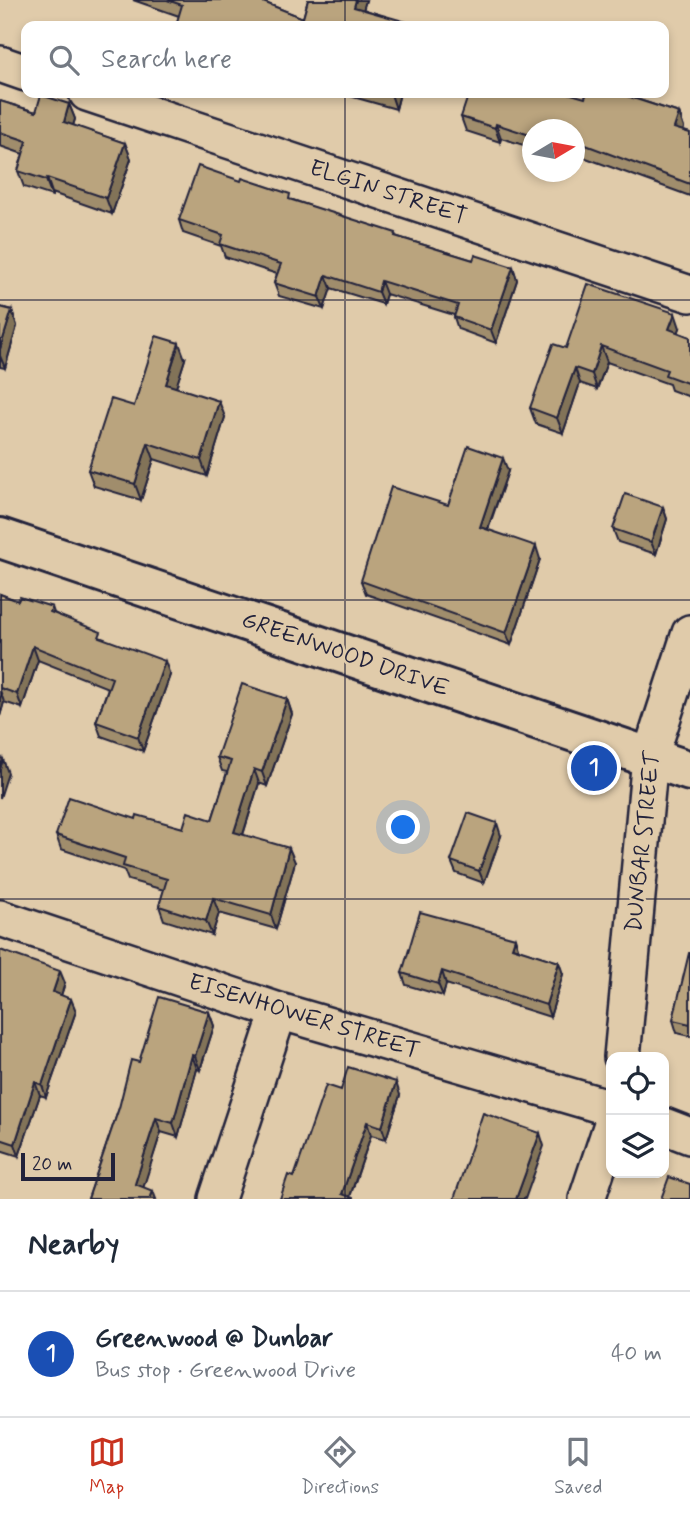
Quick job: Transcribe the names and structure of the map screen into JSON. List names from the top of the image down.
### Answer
{
  "streets": {
    "main road": ["GREENWOOD DRIVE"],
    "street": ["ELGIN STREET", "DUNBAR STREET", "EISENHOWER STREET"]
  },
  "crossings": [
    ["GREENWOOD DRIVE", "DUNBAR STREET"]
  ],
  "scale_bar": "20 m",
  "north": "right",
  "page": {
    "search": "Search here",
    "pins": "1",
    "scale": "20 m",
    "heading": "Nearby",
    "list": [
      {
        "mark": "1",
        "name": "Greenwood @ Dunbar",
        "note": "Bus stop · Greenwood Drive",
        "value": "40 m"
      }
    ],
    "nav": ["Map", "Directions", "Saved"]
  }
}
